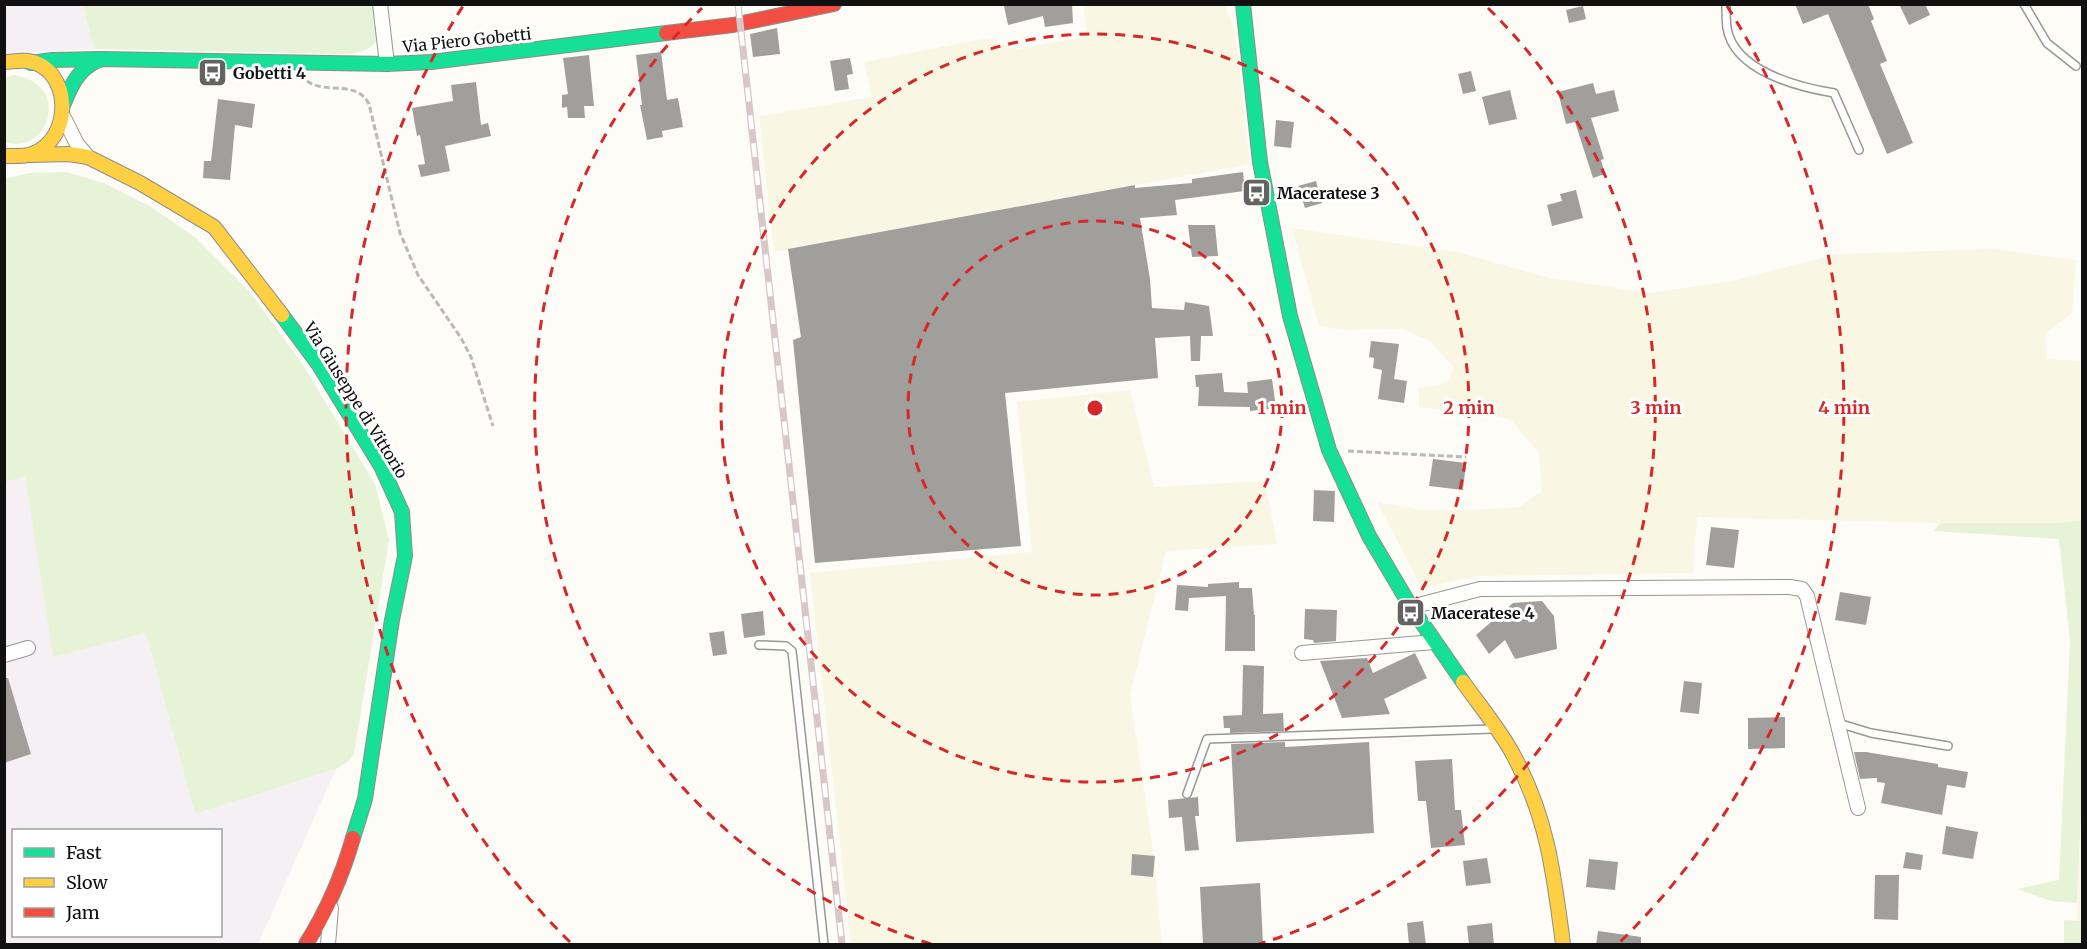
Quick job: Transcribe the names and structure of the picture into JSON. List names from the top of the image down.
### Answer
{
  "streets": {
    "street": ["Via Piero Gobetti", "Via Giuseppe di Vittorio"]
  },
  "places": {
    "bus stop": ["Gobetti 4", "Maceratese 3", "Maceratese 4"]
  },
  "legend": ["Fast", "Slow", "Jam"],
  "rings": [
    "1 min",
    "2 min",
    "3 min",
    "4 min"
  ]
}
